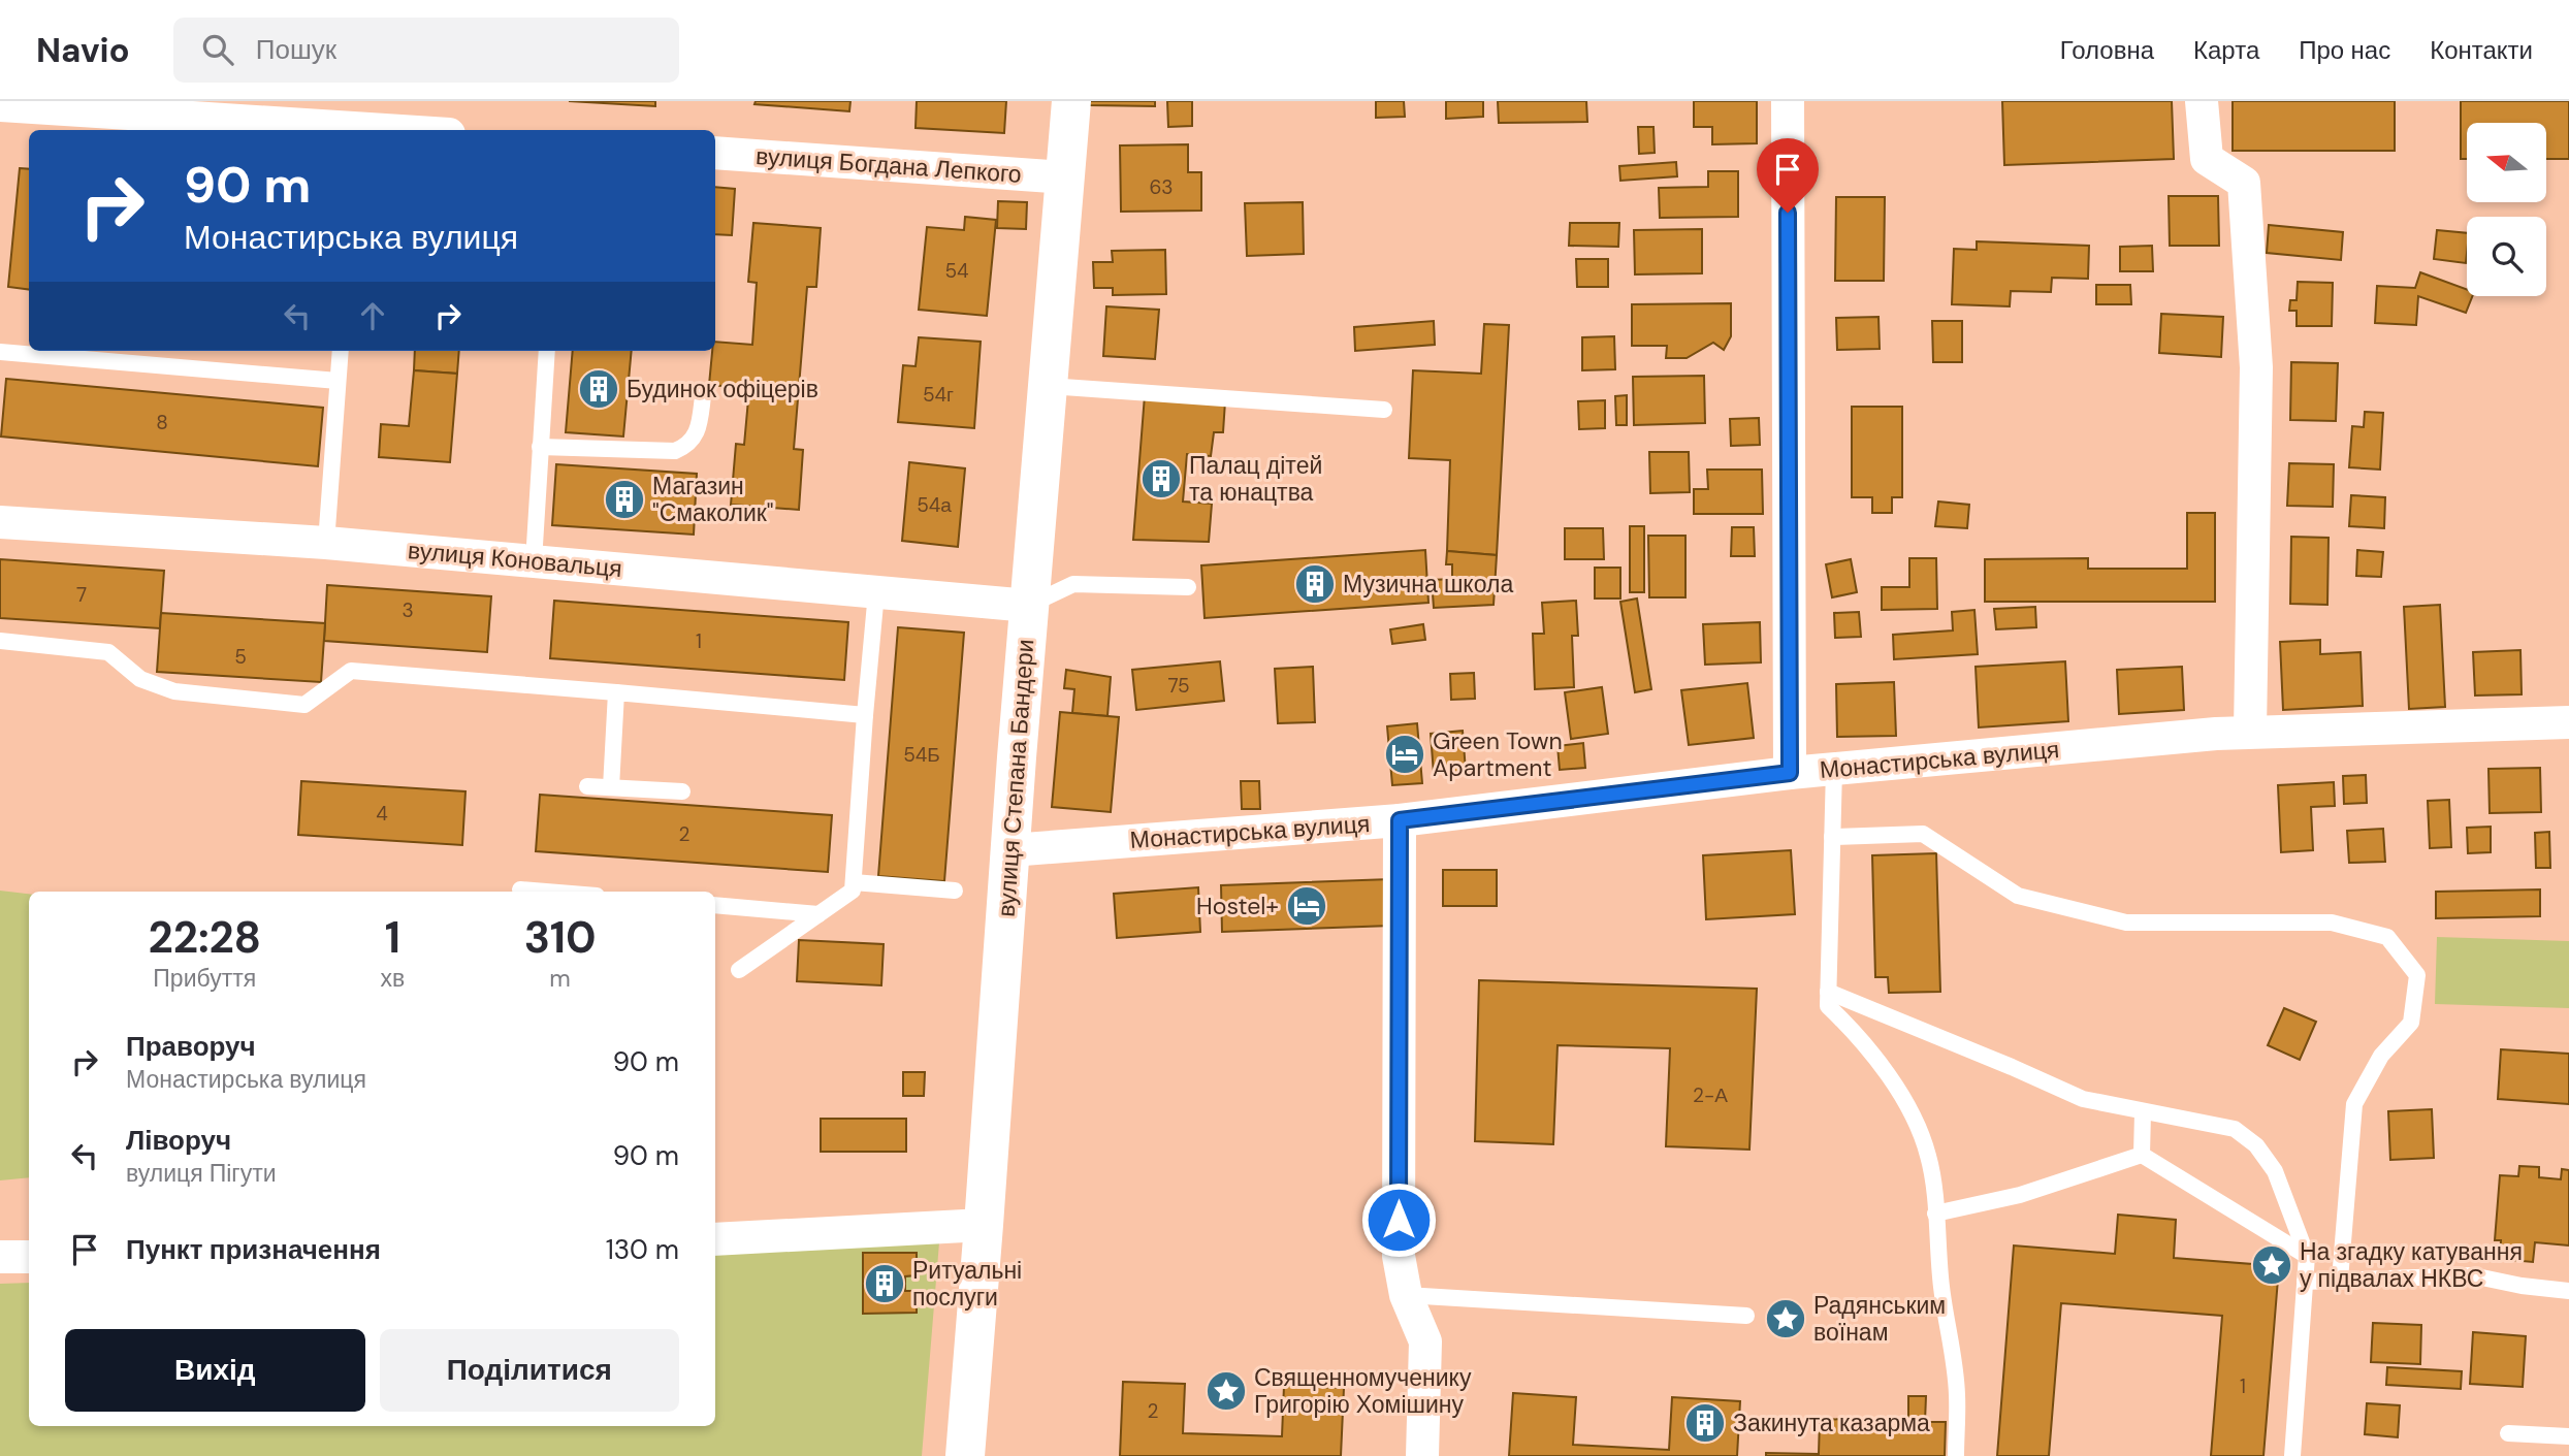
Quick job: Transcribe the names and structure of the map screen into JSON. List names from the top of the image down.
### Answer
{
  "streets": {
    "street": [
      "вулиця Богдана Лепкого",
      "вулиця Коновальця",
      "Монастирська вулиця",
      "вулиця Степана Бандери"
    ]
  },
  "crossings": [
    ["вулиця Богдана Лепкого", "вулиця Степана Бандери"],
    ["вулиця Коновальця", "вулиця Степана Бандери"],
    ["Монастирська вулиця", "вулиця Степана Бандери"]
  ],
  "places": {
    "building": [
      "Будинок офіцерів",
      "Палац дітей та юнацтва",
      "Магазин \"Смаколик\"",
      "Музична школа",
      "Ритуальні послуги",
      "Закинута казарма"
    ],
    "hotel": ["Green Town Apartment", "Hostel+"],
    "place": ["На згадку катування у підвалах НКВС", "Радянським воїнам", "Священномученику Григорію Хомішину"]
  },
  "house_numbers": [
    "63",
    "54",
    "54г",
    "8",
    "54а",
    "7",
    "3",
    "1",
    "5",
    "75",
    "54Б",
    "4",
    "2",
    "2-А",
    "1",
    "2"
  ],
  "north": "left",
  "page": {
    "header": "Navio",
    "search": "Пошук",
    "nav": [
      "Головна",
      "Карта",
      "Про нас",
      "Контакти"
    ],
    "turn": ["90 m", "Монастирська вулиця"],
    "eta": [
      "22:28",
      "Прибуття",
      "1",
      "хв",
      "310",
      "m"
    ],
    "list": [
      {
        "name": "Праворуч",
        "note": "Монастирська вулиця",
        "value": "90 m"
      },
      {
        "name": "Ліворуч",
        "note": "вулиця Пігути",
        "value": "90 m"
      },
      {
        "name": "Пункт призначення",
        "value": "130 m"
      }
    ],
    "buttons": ["Вихід", "Поділитися"]
  }
}
